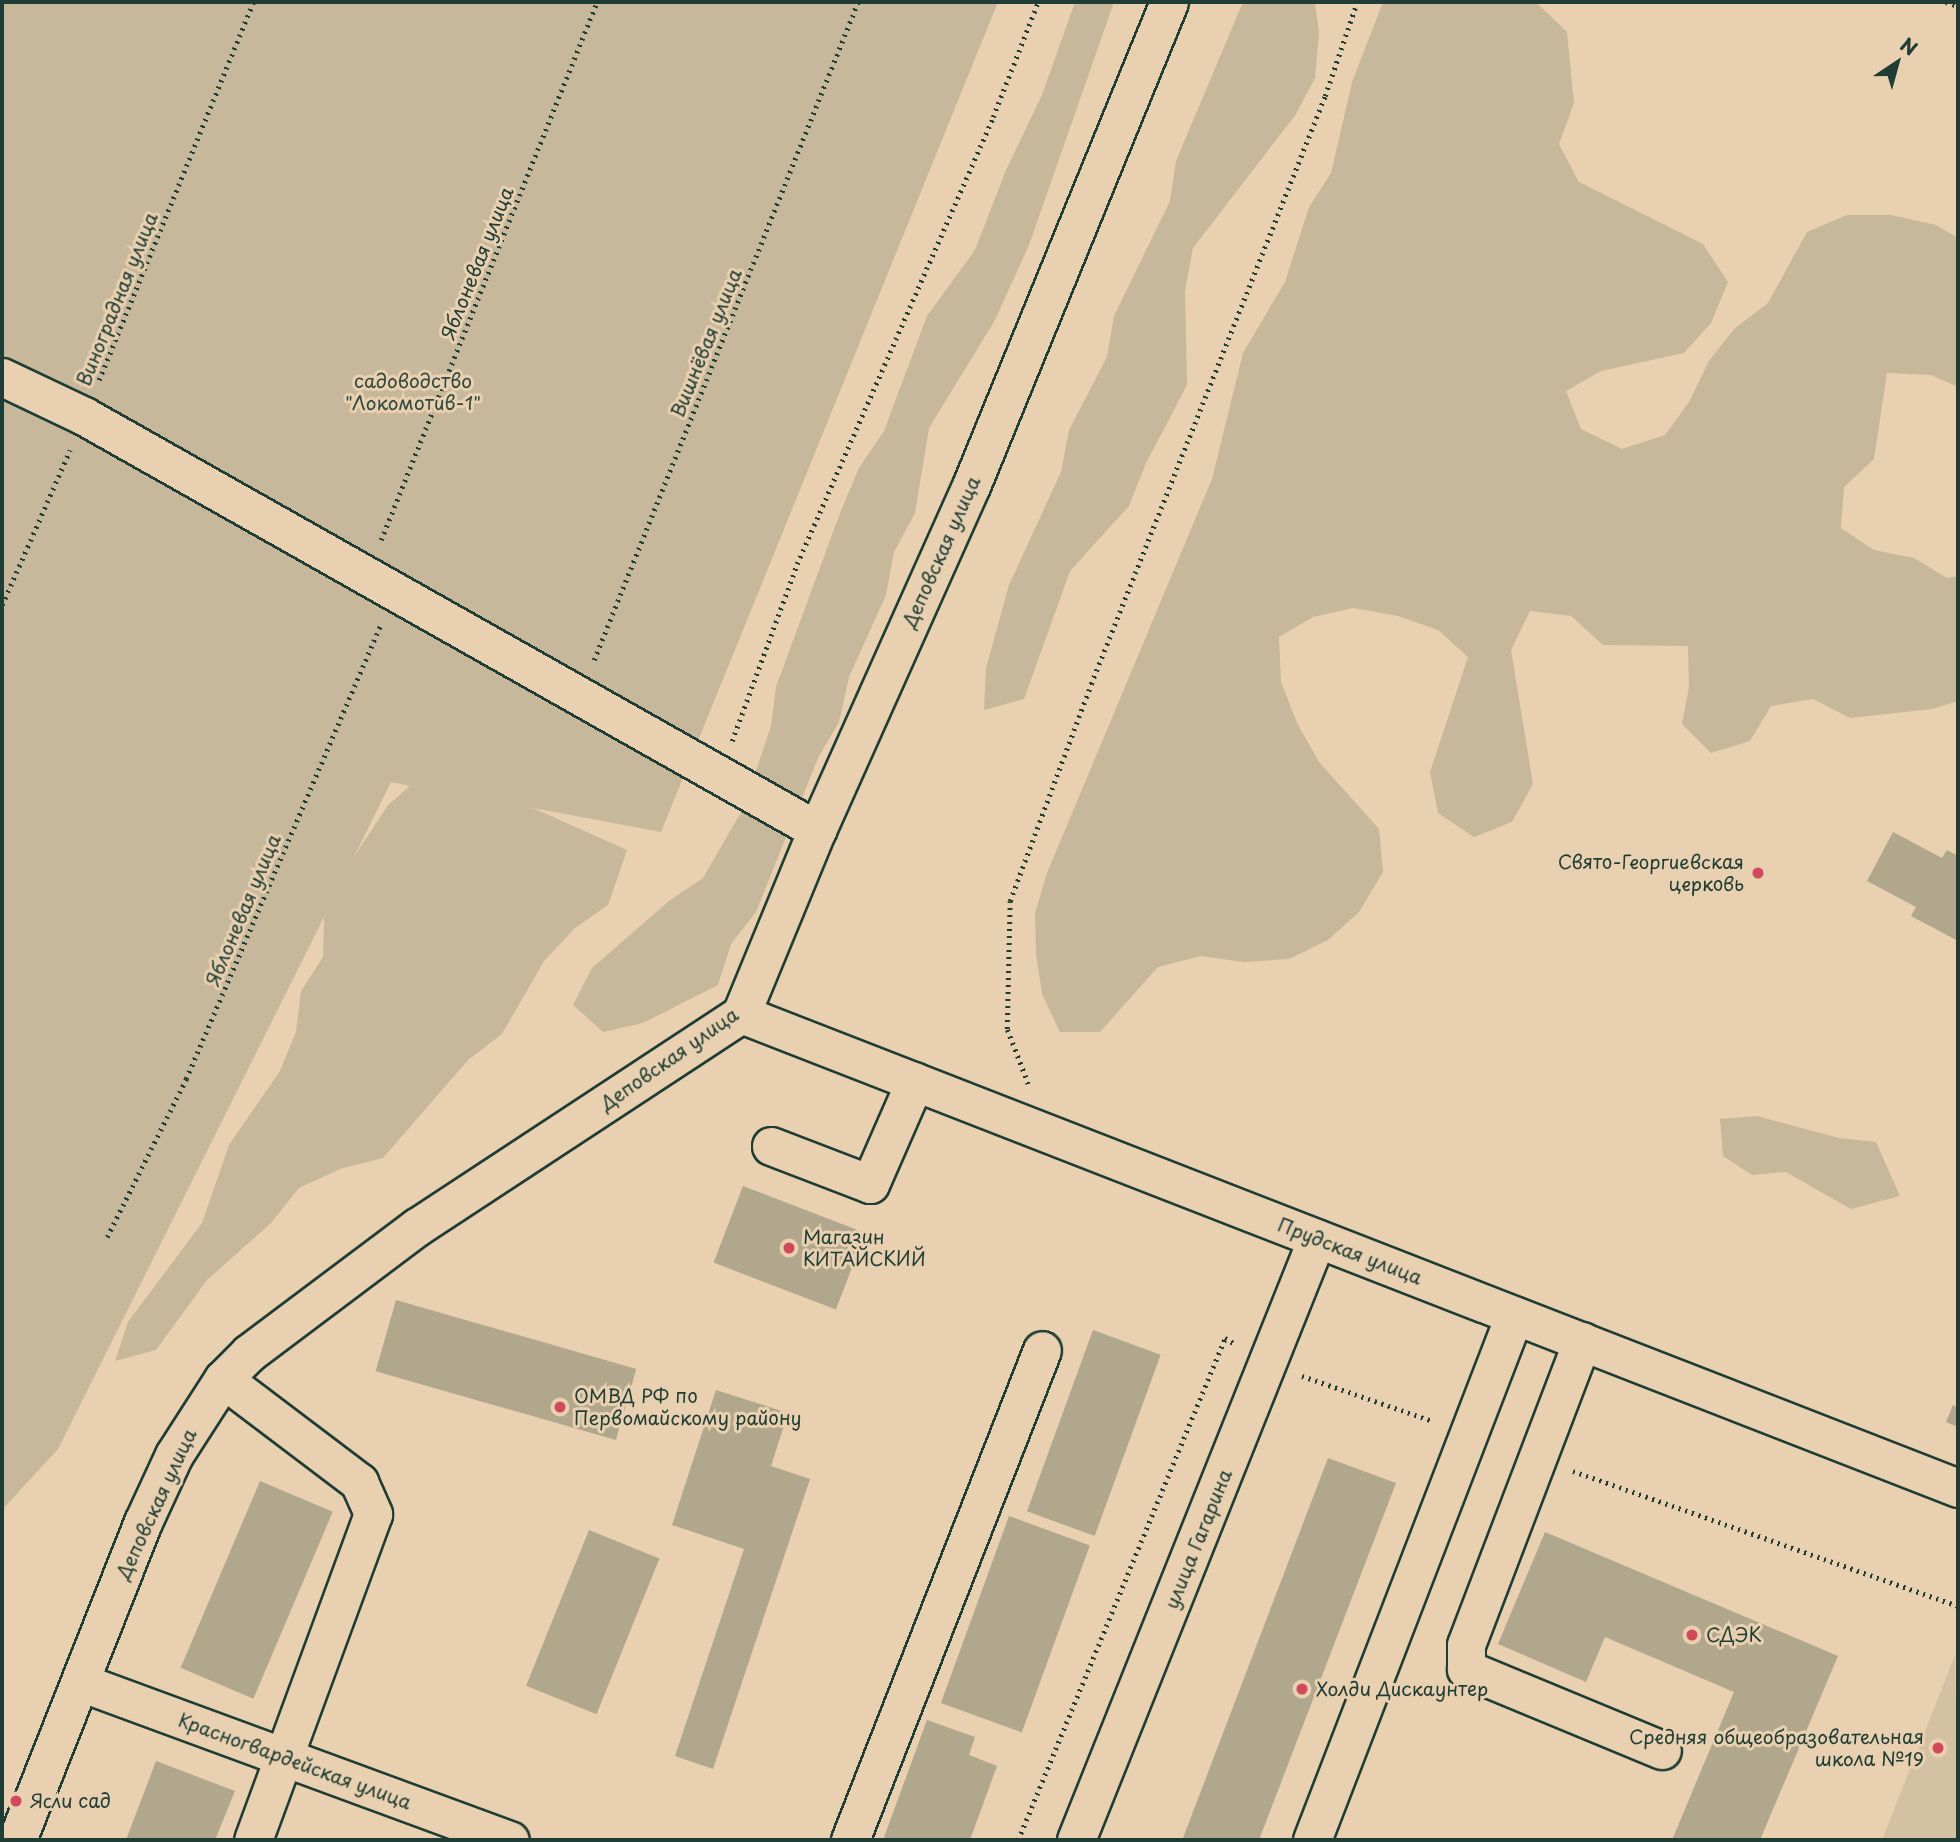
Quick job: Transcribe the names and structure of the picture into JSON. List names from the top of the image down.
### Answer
{
  "streets": {
    "street": [
      "Деповская улица",
      "Прудская улица",
      "улица Гагарина",
      "Красногвардейская улица"
    ],
    "path": ["Яблоневая улица", "Виноградная улица", "Вишнёвая улица"]
  },
  "crossings": [
    ["Деповская улица", "Прудская улица"],
    ["Деповская улица", "Красногвардейская улица"],
    ["Прудская улица", "улица Гагарина"]
  ],
  "parks": ["садоводство \"Локомотив-1\""],
  "places": [
    "Свято-Георгиевская церковь",
    "Магазин КИТАЙСКИЙ",
    "ОМВД РФ по Первомайскому району",
    "СДЭК",
    "Холди Дискаунтер",
    "Средняя общеобразовательная школа №19",
    "Ясли сад"
  ],
  "north": "top right"
}
